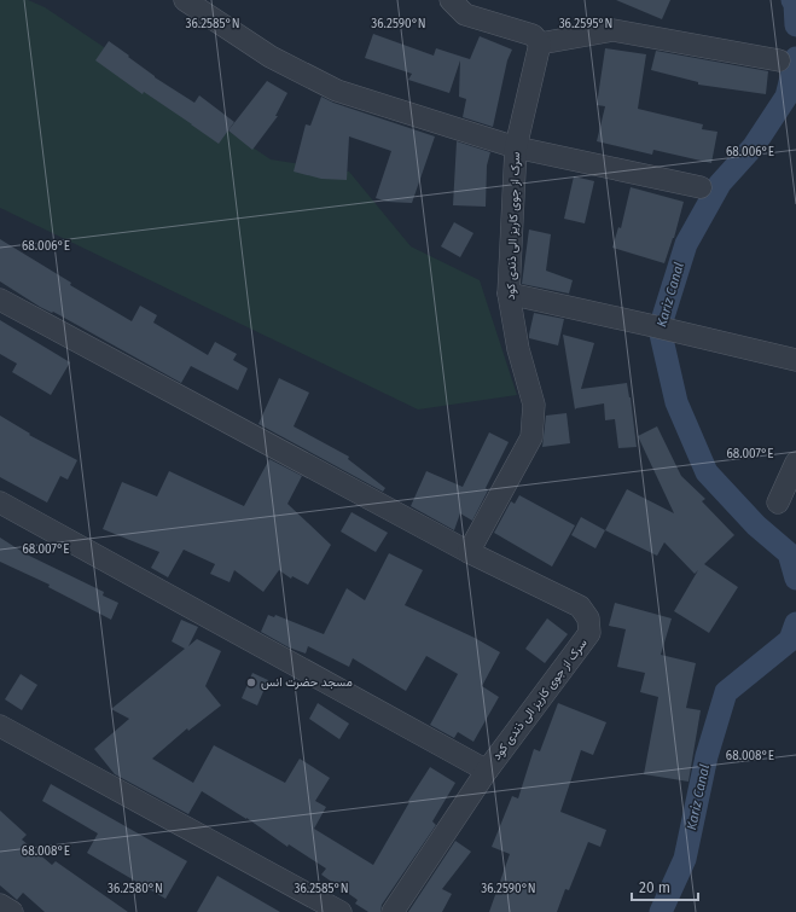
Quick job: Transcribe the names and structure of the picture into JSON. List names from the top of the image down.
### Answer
{
  "streets": {
    "street": ["سرک از جوی کاریز الی ذندی کود"]
  },
  "water": ["Kariz Canal"],
  "places": ["مسجد حضرت انس"],
  "scale_bar": "20 m",
  "coordinates": [
    "36.2585°N",
    "36.2590°N",
    "36.2595°N",
    "68.006°E",
    "68.007°E",
    "68.008°E",
    "36.2580°N"
  ]
}
